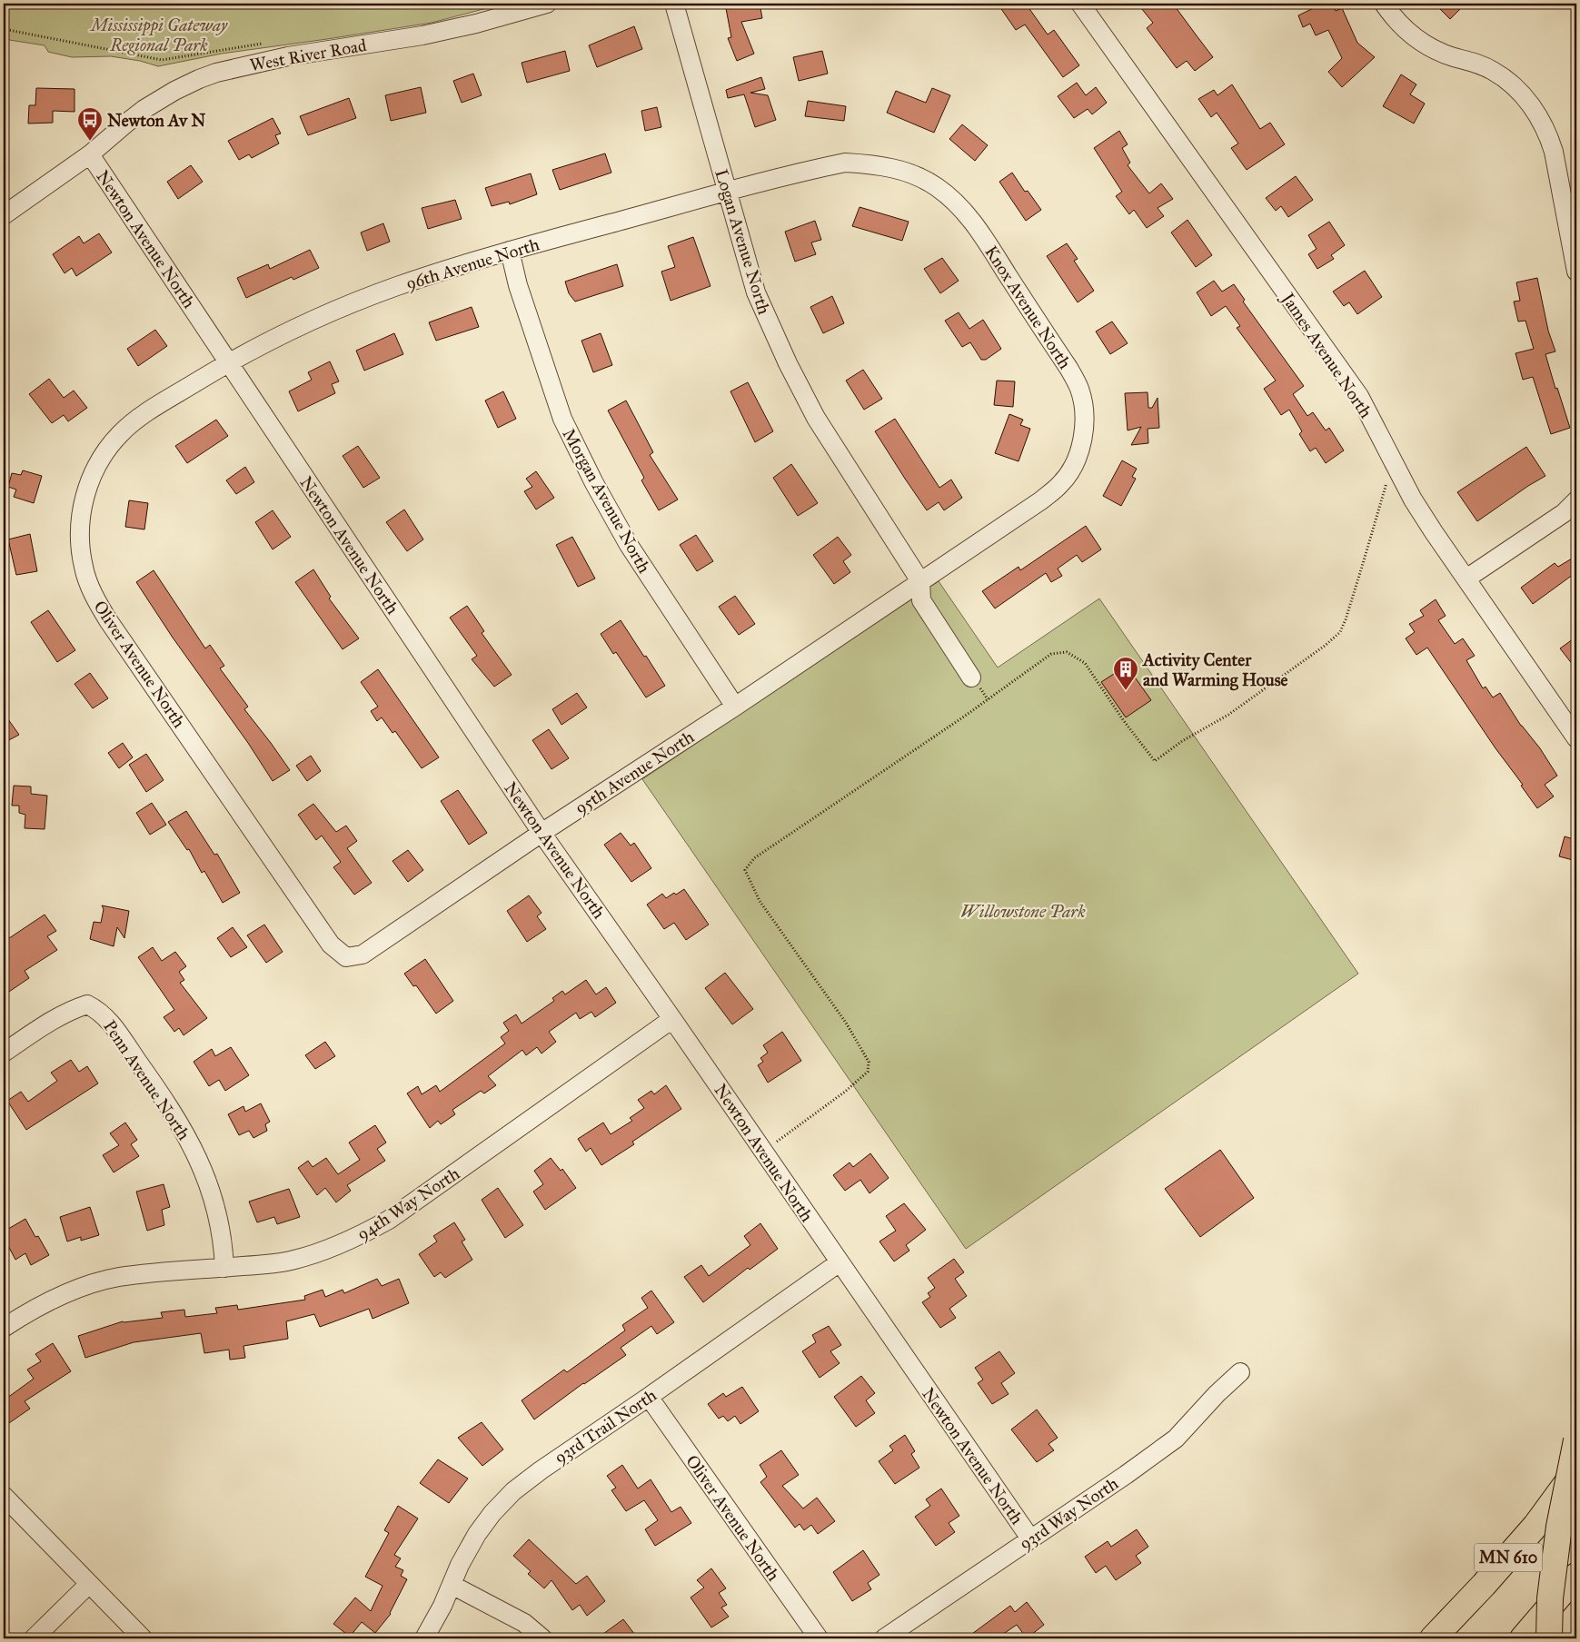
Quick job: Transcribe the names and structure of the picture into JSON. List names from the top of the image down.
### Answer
{
  "streets": {
    "highway": ["MN 610"],
    "street": [
      "West River Road",
      "Newton Avenue North",
      "Logan Avenue North",
      "96th Avenue North",
      "Knox Avenue North",
      "James Avenue North",
      "Morgan Avenue North",
      "Oliver Avenue North",
      "95th Avenue North",
      "Penn Avenue North",
      "94th Way North",
      "93rd Trail North",
      "93rd Way North"
    ]
  },
  "crossings": [
    ["West River Road", "Newton Avenue North"],
    ["Newton Avenue North", "96th Avenue North"],
    ["Newton Avenue North", "Oliver Avenue North"],
    ["Newton Avenue North", "95th Avenue North"],
    ["Newton Avenue North", "94th Way North"],
    ["Newton Avenue North", "93rd Trail North"],
    ["Newton Avenue North", "93rd Way North"],
    ["Logan Avenue North", "96th Avenue North"],
    ["Logan Avenue North", "Knox Avenue North"],
    ["Logan Avenue North", "95th Avenue North"],
    ["96th Avenue North", "Knox Avenue North"],
    ["96th Avenue North", "Morgan Avenue North"],
    ["96th Avenue North", "Oliver Avenue North"],
    ["Knox Avenue North", "95th Avenue North"],
    ["Morgan Avenue North", "95th Avenue North"],
    ["Oliver Avenue North", "95th Avenue North"],
    ["Oliver Avenue North", "93rd Trail North"],
    ["Penn Avenue North", "94th Way North"]
  ],
  "parks": ["Mississippi Gateway Regional Park", "Willowstone Park"],
  "places": {
    "bus stop": ["Newton Av N"],
    "building": ["Activity Center and Warming House"]
  }
}
